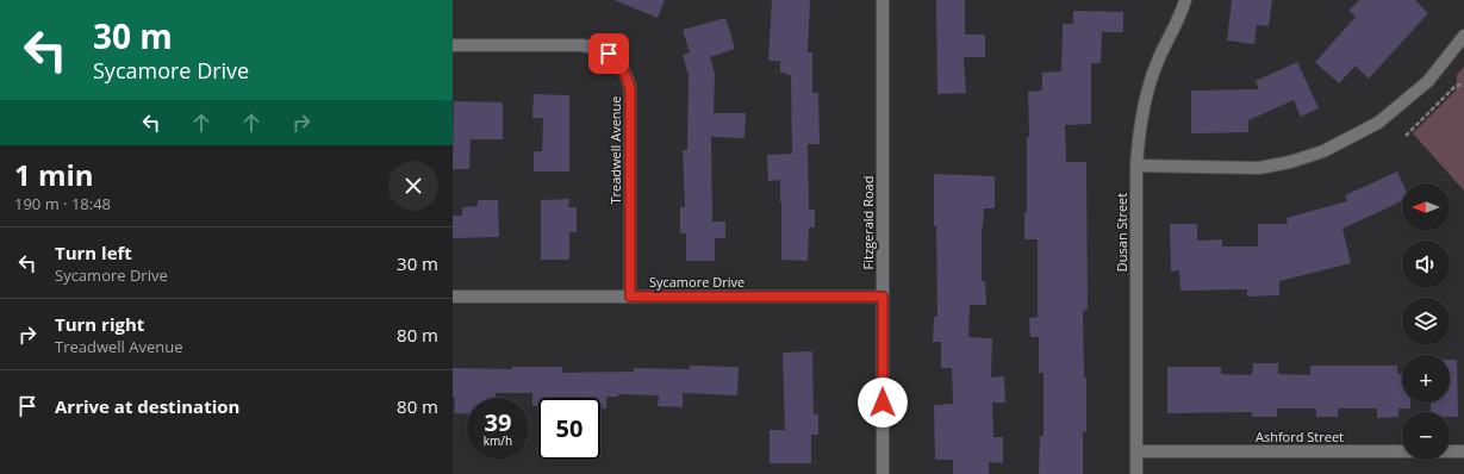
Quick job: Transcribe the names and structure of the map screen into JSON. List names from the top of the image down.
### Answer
{
  "streets": {
    "street": [
      "Treadwell Avenue",
      "Fitzgerald Road",
      "Dusan Street",
      "Sycamore Drive",
      "Ashford Street"
    ]
  },
  "crossings": [
    ["Treadwell Avenue", "Sycamore Drive"],
    ["Fitzgerald Road", "Sycamore Drive"],
    ["Dusan Street", "Ashford Street"]
  ],
  "north": "left",
  "page": {
    "turn": ["30 m", "Sycamore Drive"],
    "heading": ["1 min", "190 m · 18:48"],
    "map_buttons": ["+", "−"],
    "list": [
      {
        "name": "Turn left",
        "note": "Sycamore Drive",
        "value": "30 m"
      },
      {
        "name": "Turn right",
        "note": "Treadwell Avenue",
        "value": "80 m"
      },
      {
        "name": "Arrive at destination",
        "value": "80 m"
      }
    ],
    "speed": "39 km/h",
    "limit": "50"
  }
}
